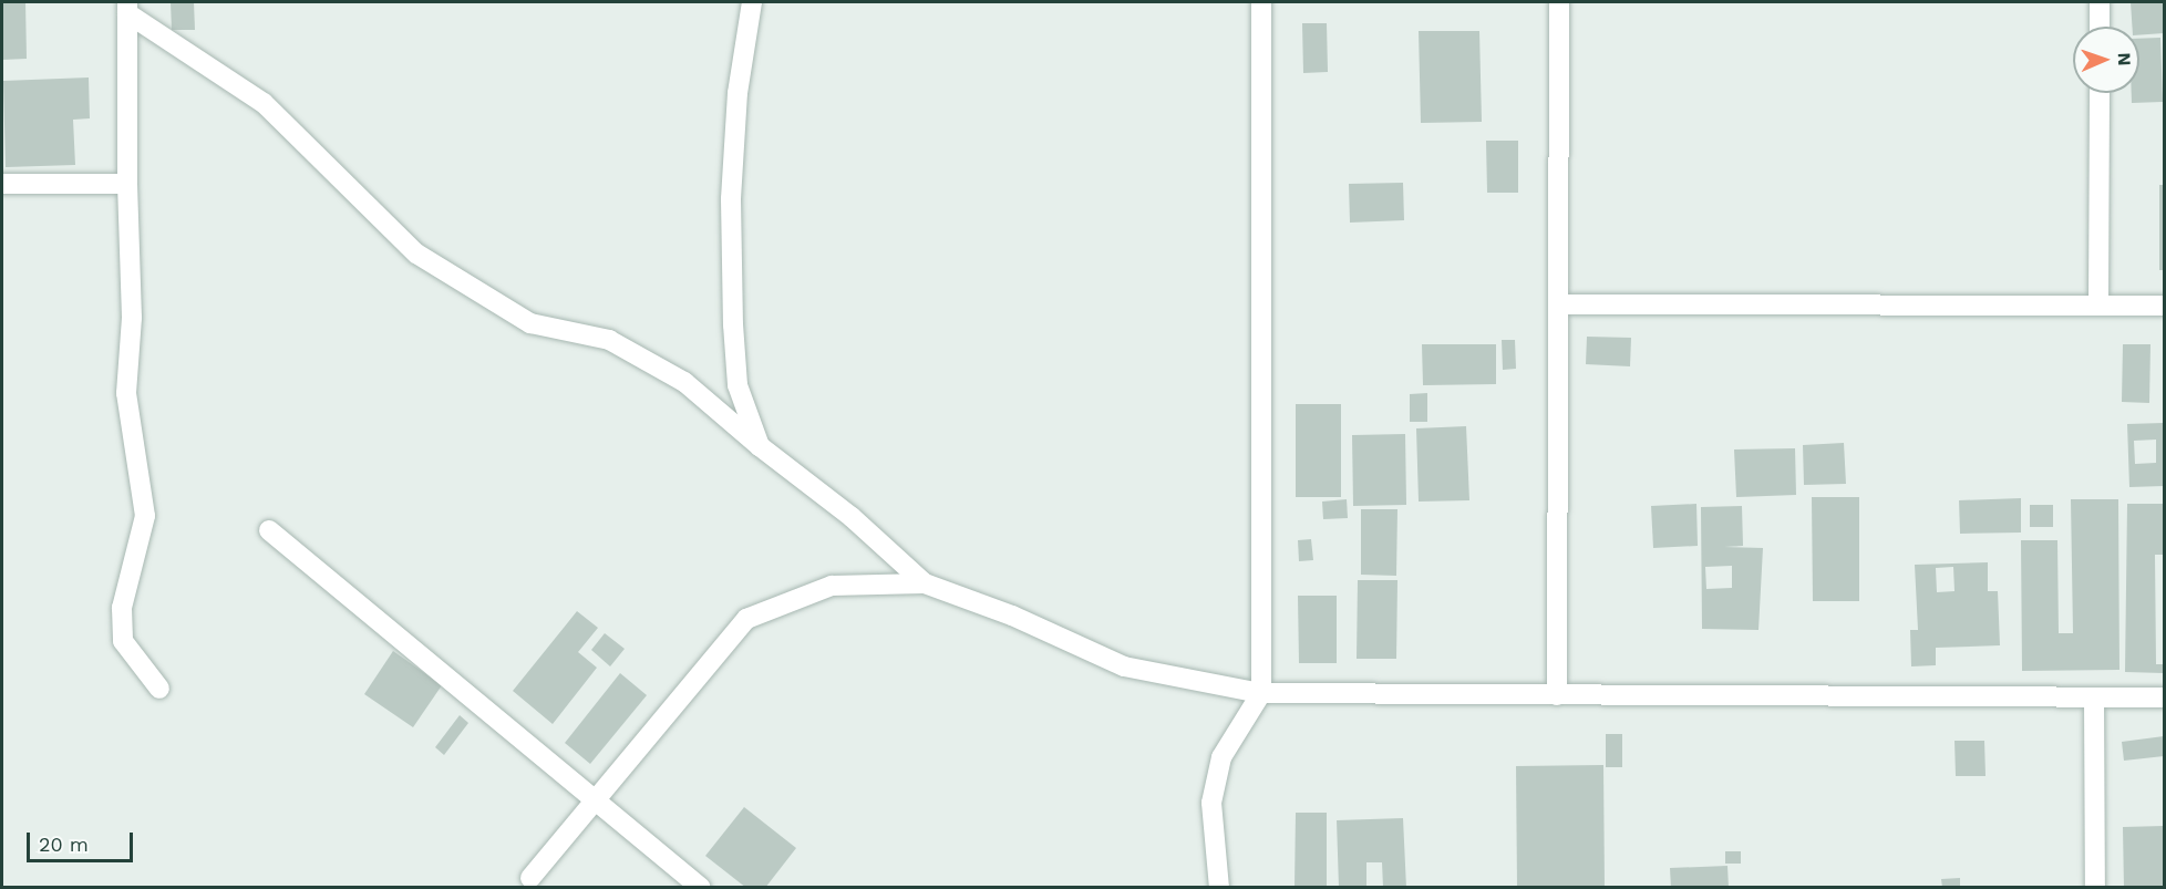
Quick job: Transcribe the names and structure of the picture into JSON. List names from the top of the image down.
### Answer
{
  "scale_bar": "20 m",
  "north": "right"
}
